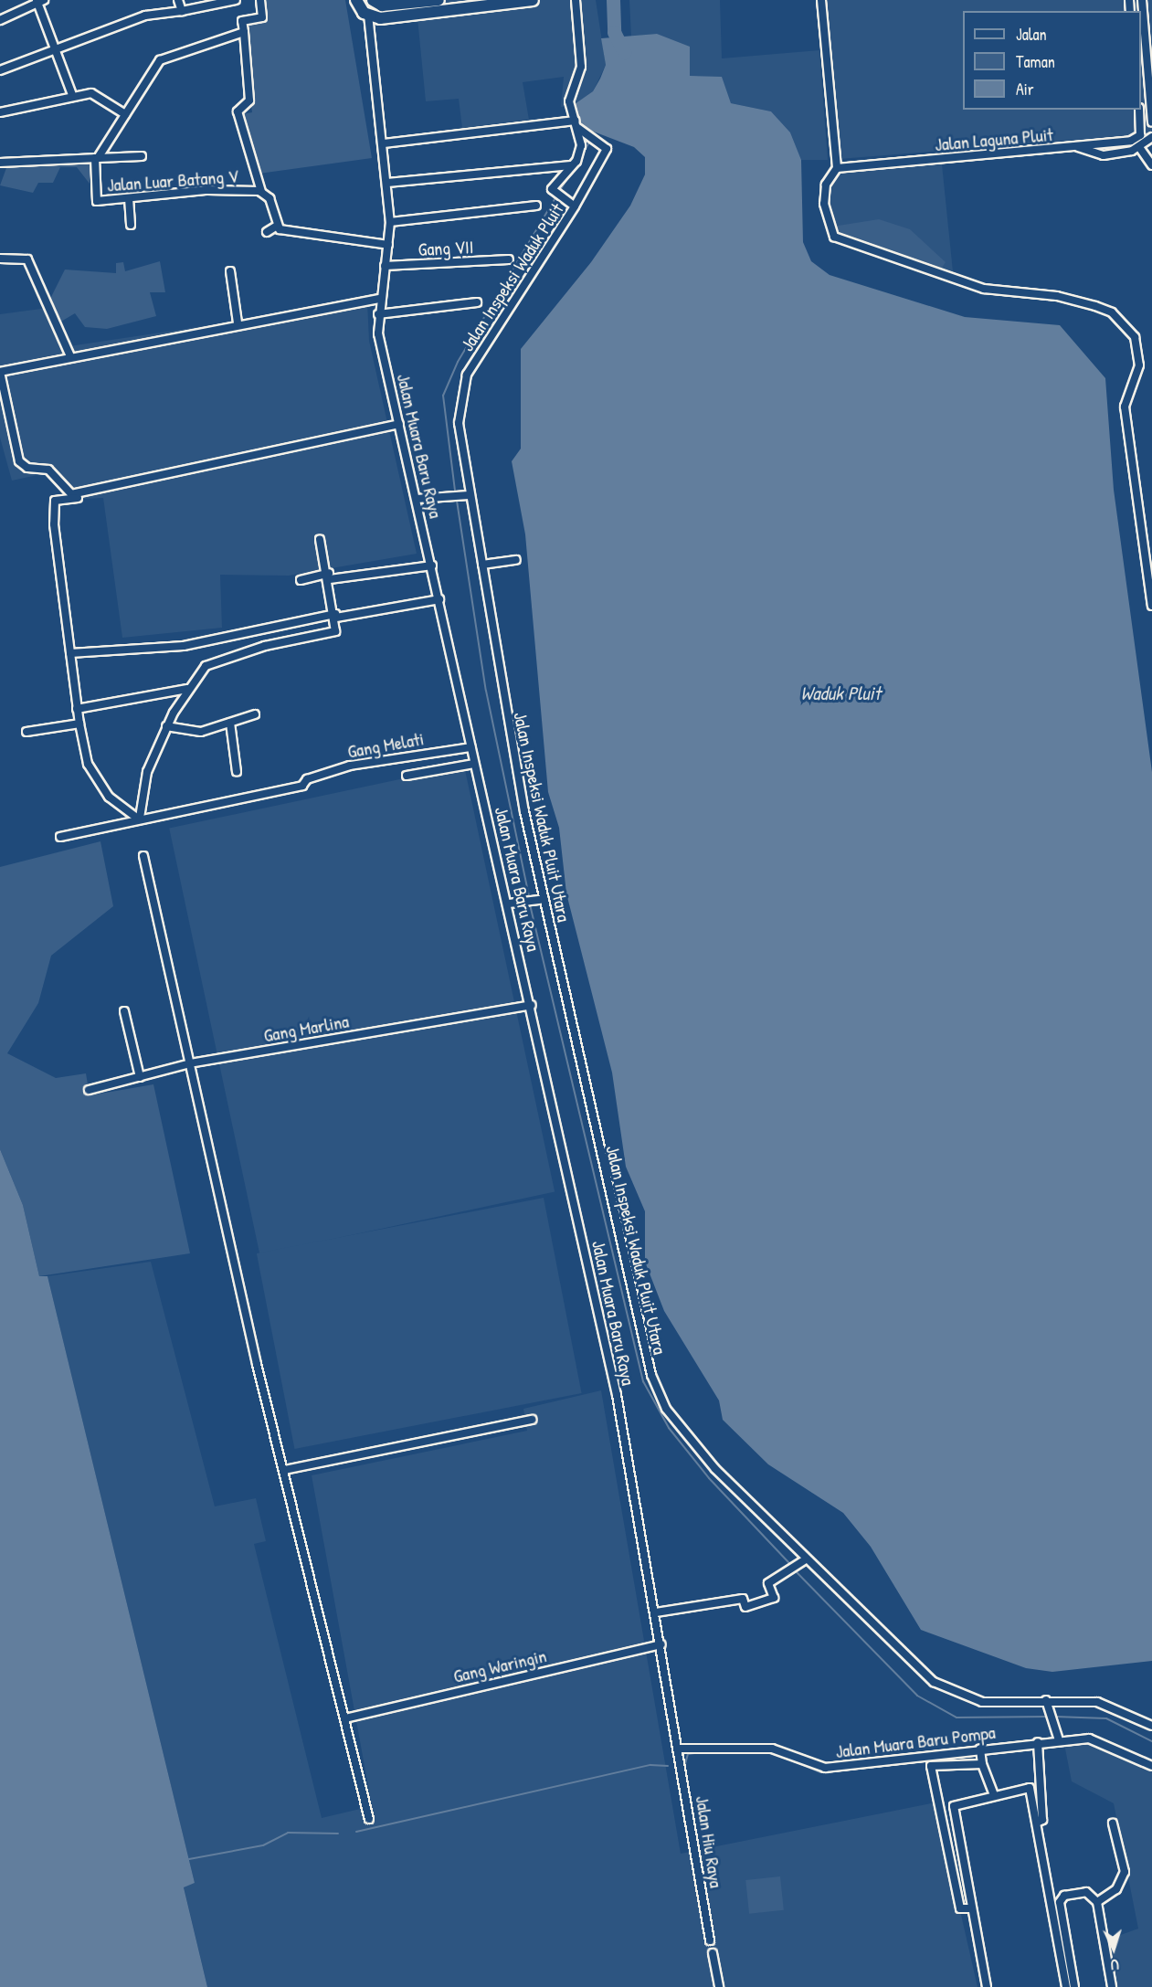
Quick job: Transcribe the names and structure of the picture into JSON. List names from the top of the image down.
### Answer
{
  "streets": {
    "street": [
      "Jalan Laguna Pluit",
      "Jalan Luar Batang V",
      "Gang VII",
      "Jalan Inspeksi Waduk Pluit",
      "Jalan Muara Baru Raya",
      "Gang Melati",
      "Jalan Inspeksi Waduk Pluit Utara",
      "Gang Marlina",
      "Gang Waringin",
      "Jalan Muara Baru Pompa",
      "Jalan Hiu Raya"
    ]
  },
  "crossings": [
    ["Gang VII", "Jalan Muara Baru Raya"],
    ["Jalan Inspeksi Waduk Pluit", "Jalan Inspeksi Waduk Pluit Utara"],
    ["Jalan Muara Baru Raya", "Gang Melati"],
    ["Jalan Muara Baru Raya", "Gang Marlina"],
    ["Jalan Muara Baru Raya", "Gang Waringin"],
    ["Jalan Muara Baru Raya", "Jalan Muara Baru Pompa"],
    ["Jalan Muara Baru Raya", "Jalan Hiu Raya"],
    ["Jalan Muara Baru Pompa", "Jalan Hiu Raya"]
  ],
  "water": ["Waduk Pluit"],
  "legend": ["Jalan", "Taman", "Air"],
  "north": "bottom"
}
